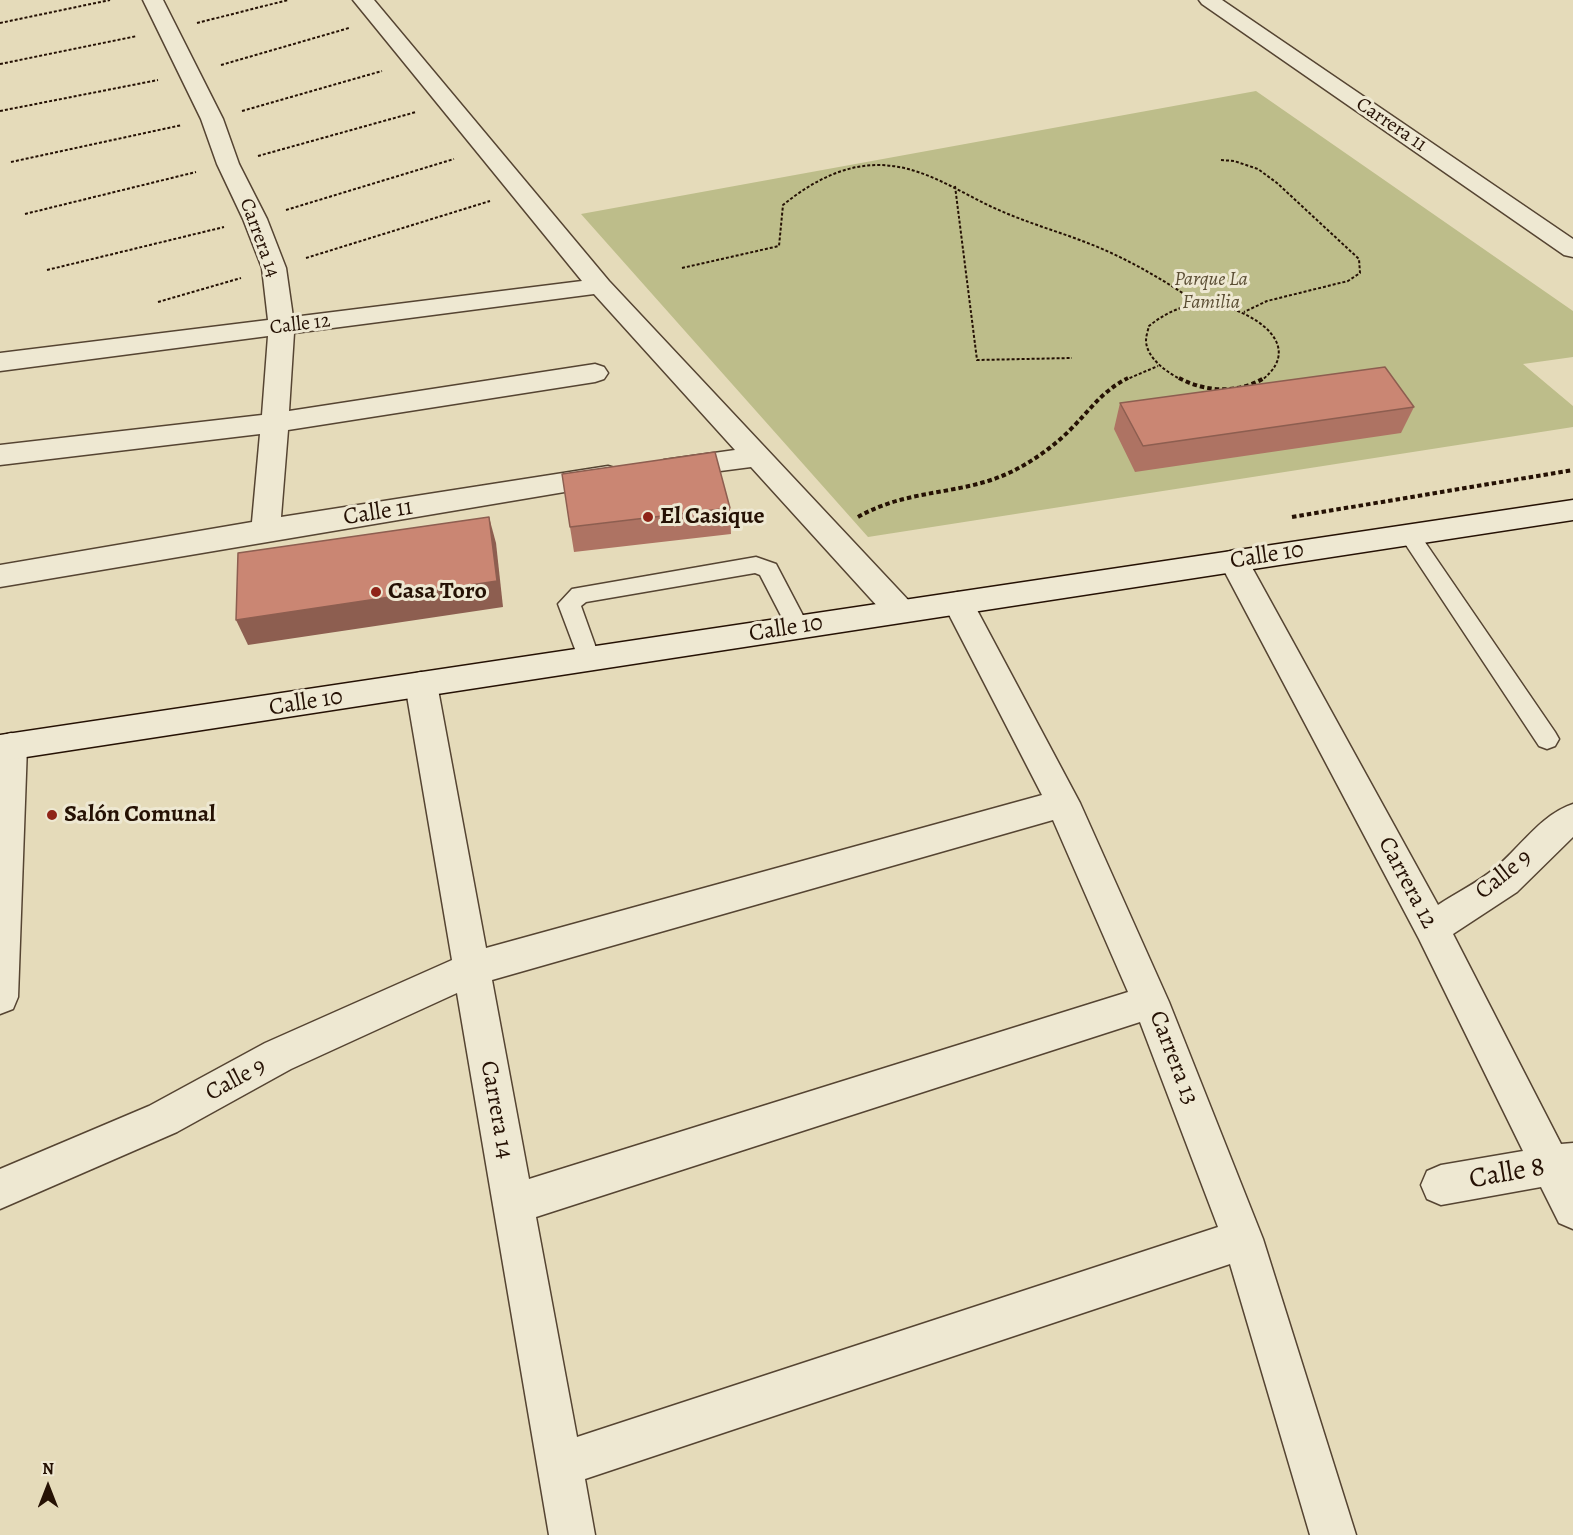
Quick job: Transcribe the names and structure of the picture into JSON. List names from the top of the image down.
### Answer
{
  "streets": {
    "street": [
      "Carrera 11",
      "Carrera 14",
      "Calle 12",
      "Calle 11",
      "Calle 10",
      "Calle 9",
      "Carrera 12",
      "Carrera 13",
      "Calle 8"
    ]
  },
  "crossings": [
    ["Carrera 14", "Calle 12"],
    ["Carrera 14", "Calle 11"],
    ["Carrera 14", "Calle 10"],
    ["Carrera 14", "Calle 9"],
    ["Calle 10", "Carrera 12"],
    ["Calle 10", "Carrera 13"],
    ["Calle 9", "Carrera 12"],
    ["Calle 9", "Carrera 13"],
    ["Carrera 12", "Calle 8"]
  ],
  "parks": ["Parque La Familia"],
  "places": ["El Casique", "Casa Toro", "Salón Comunal"],
  "north": "top"
}
